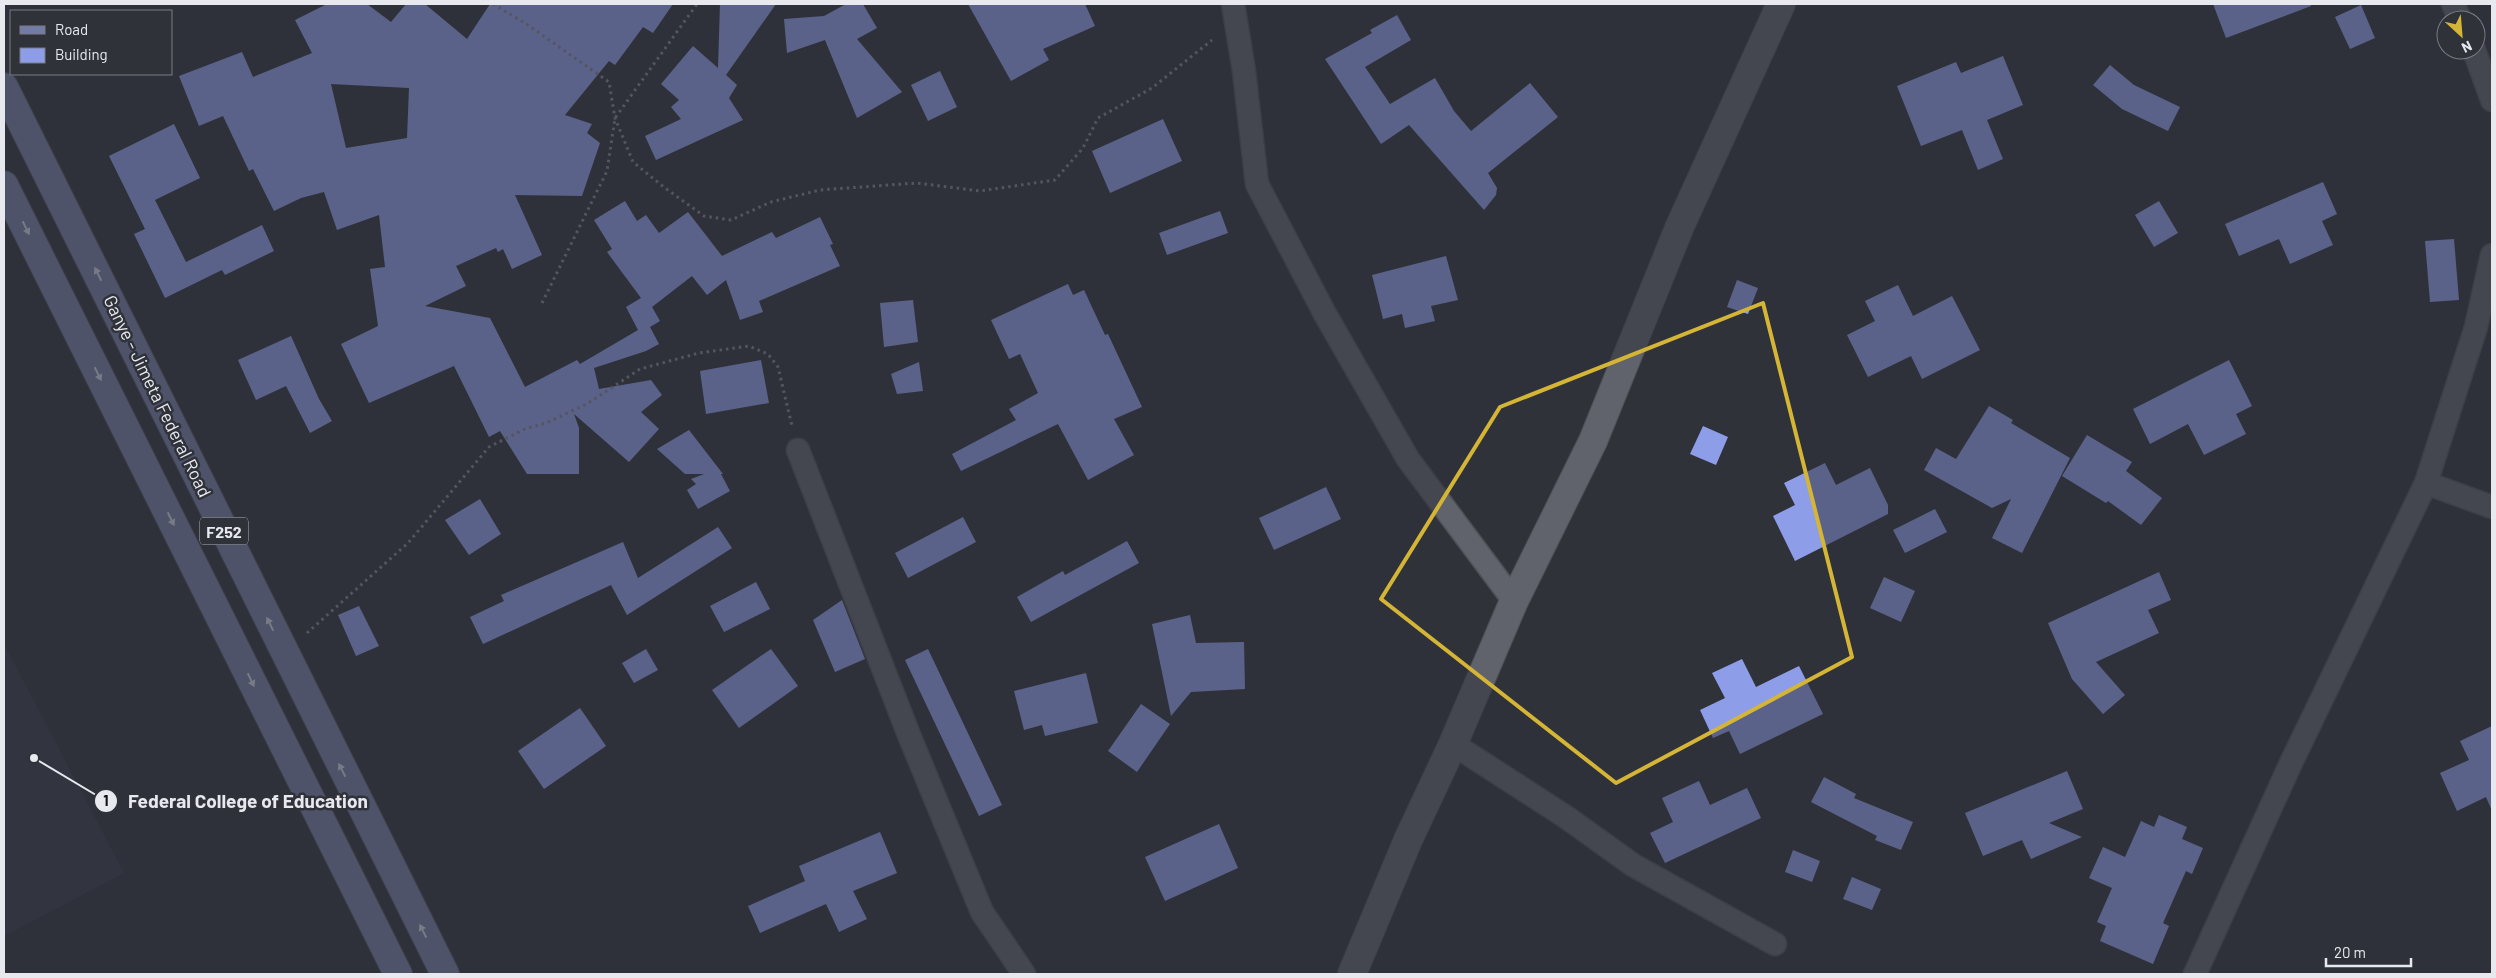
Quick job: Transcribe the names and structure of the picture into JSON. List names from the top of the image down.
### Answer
{
  "streets": {
    "main road": ["Ganye - Jimeta Federal Road", "F252"]
  },
  "places": ["Federal College of Education"],
  "legend": ["Road", "Building"],
  "scale_bar": "20 m",
  "north": "bottom right"
}
